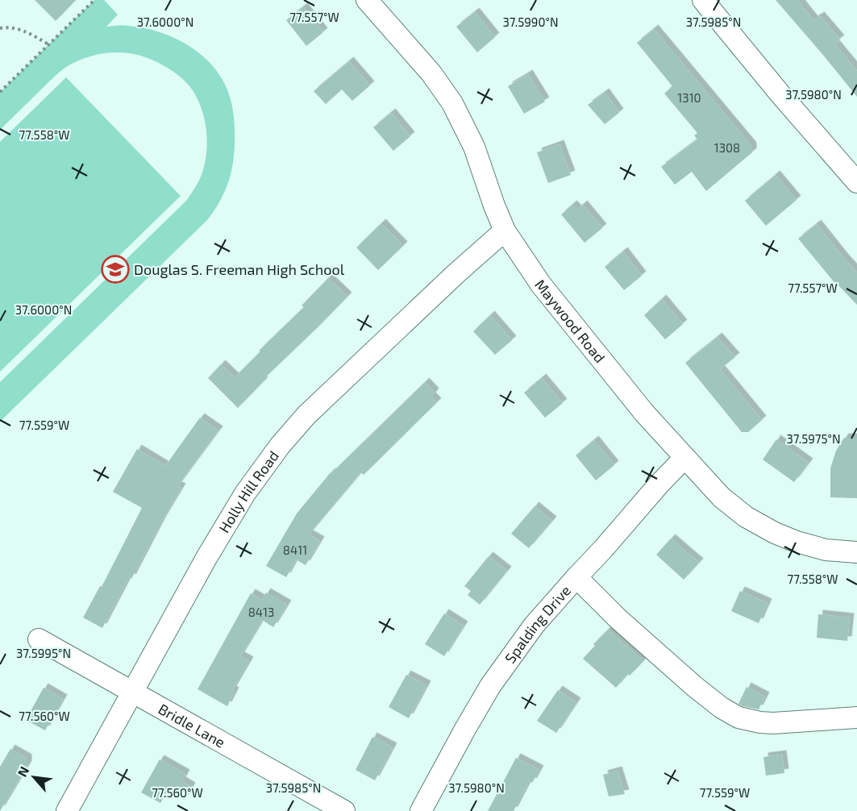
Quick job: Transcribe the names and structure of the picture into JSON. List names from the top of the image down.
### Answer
{
  "streets": {
    "street": [
      "Maywood Road",
      "Holly Hill Road",
      "Spalding Drive",
      "Bridle Lane"
    ]
  },
  "crossings": [
    ["Maywood Road", "Holly Hill Road"],
    ["Maywood Road", "Spalding Drive"],
    ["Holly Hill Road", "Bridle Lane"]
  ],
  "places": {
    "school or university": ["Douglas S. Freeman High School"]
  },
  "house_numbers": [
    "1310",
    "1308",
    "8411",
    "8413"
  ],
  "north": "top left",
  "coordinates": [
    "77.557°W",
    "37.5985°N",
    "37.6000°N",
    "37.5990°N",
    "37.5980°N",
    "77.558°W",
    "77.559°W",
    "37.5975°N",
    "37.5995°N",
    "77.560°W"
  ]
}
